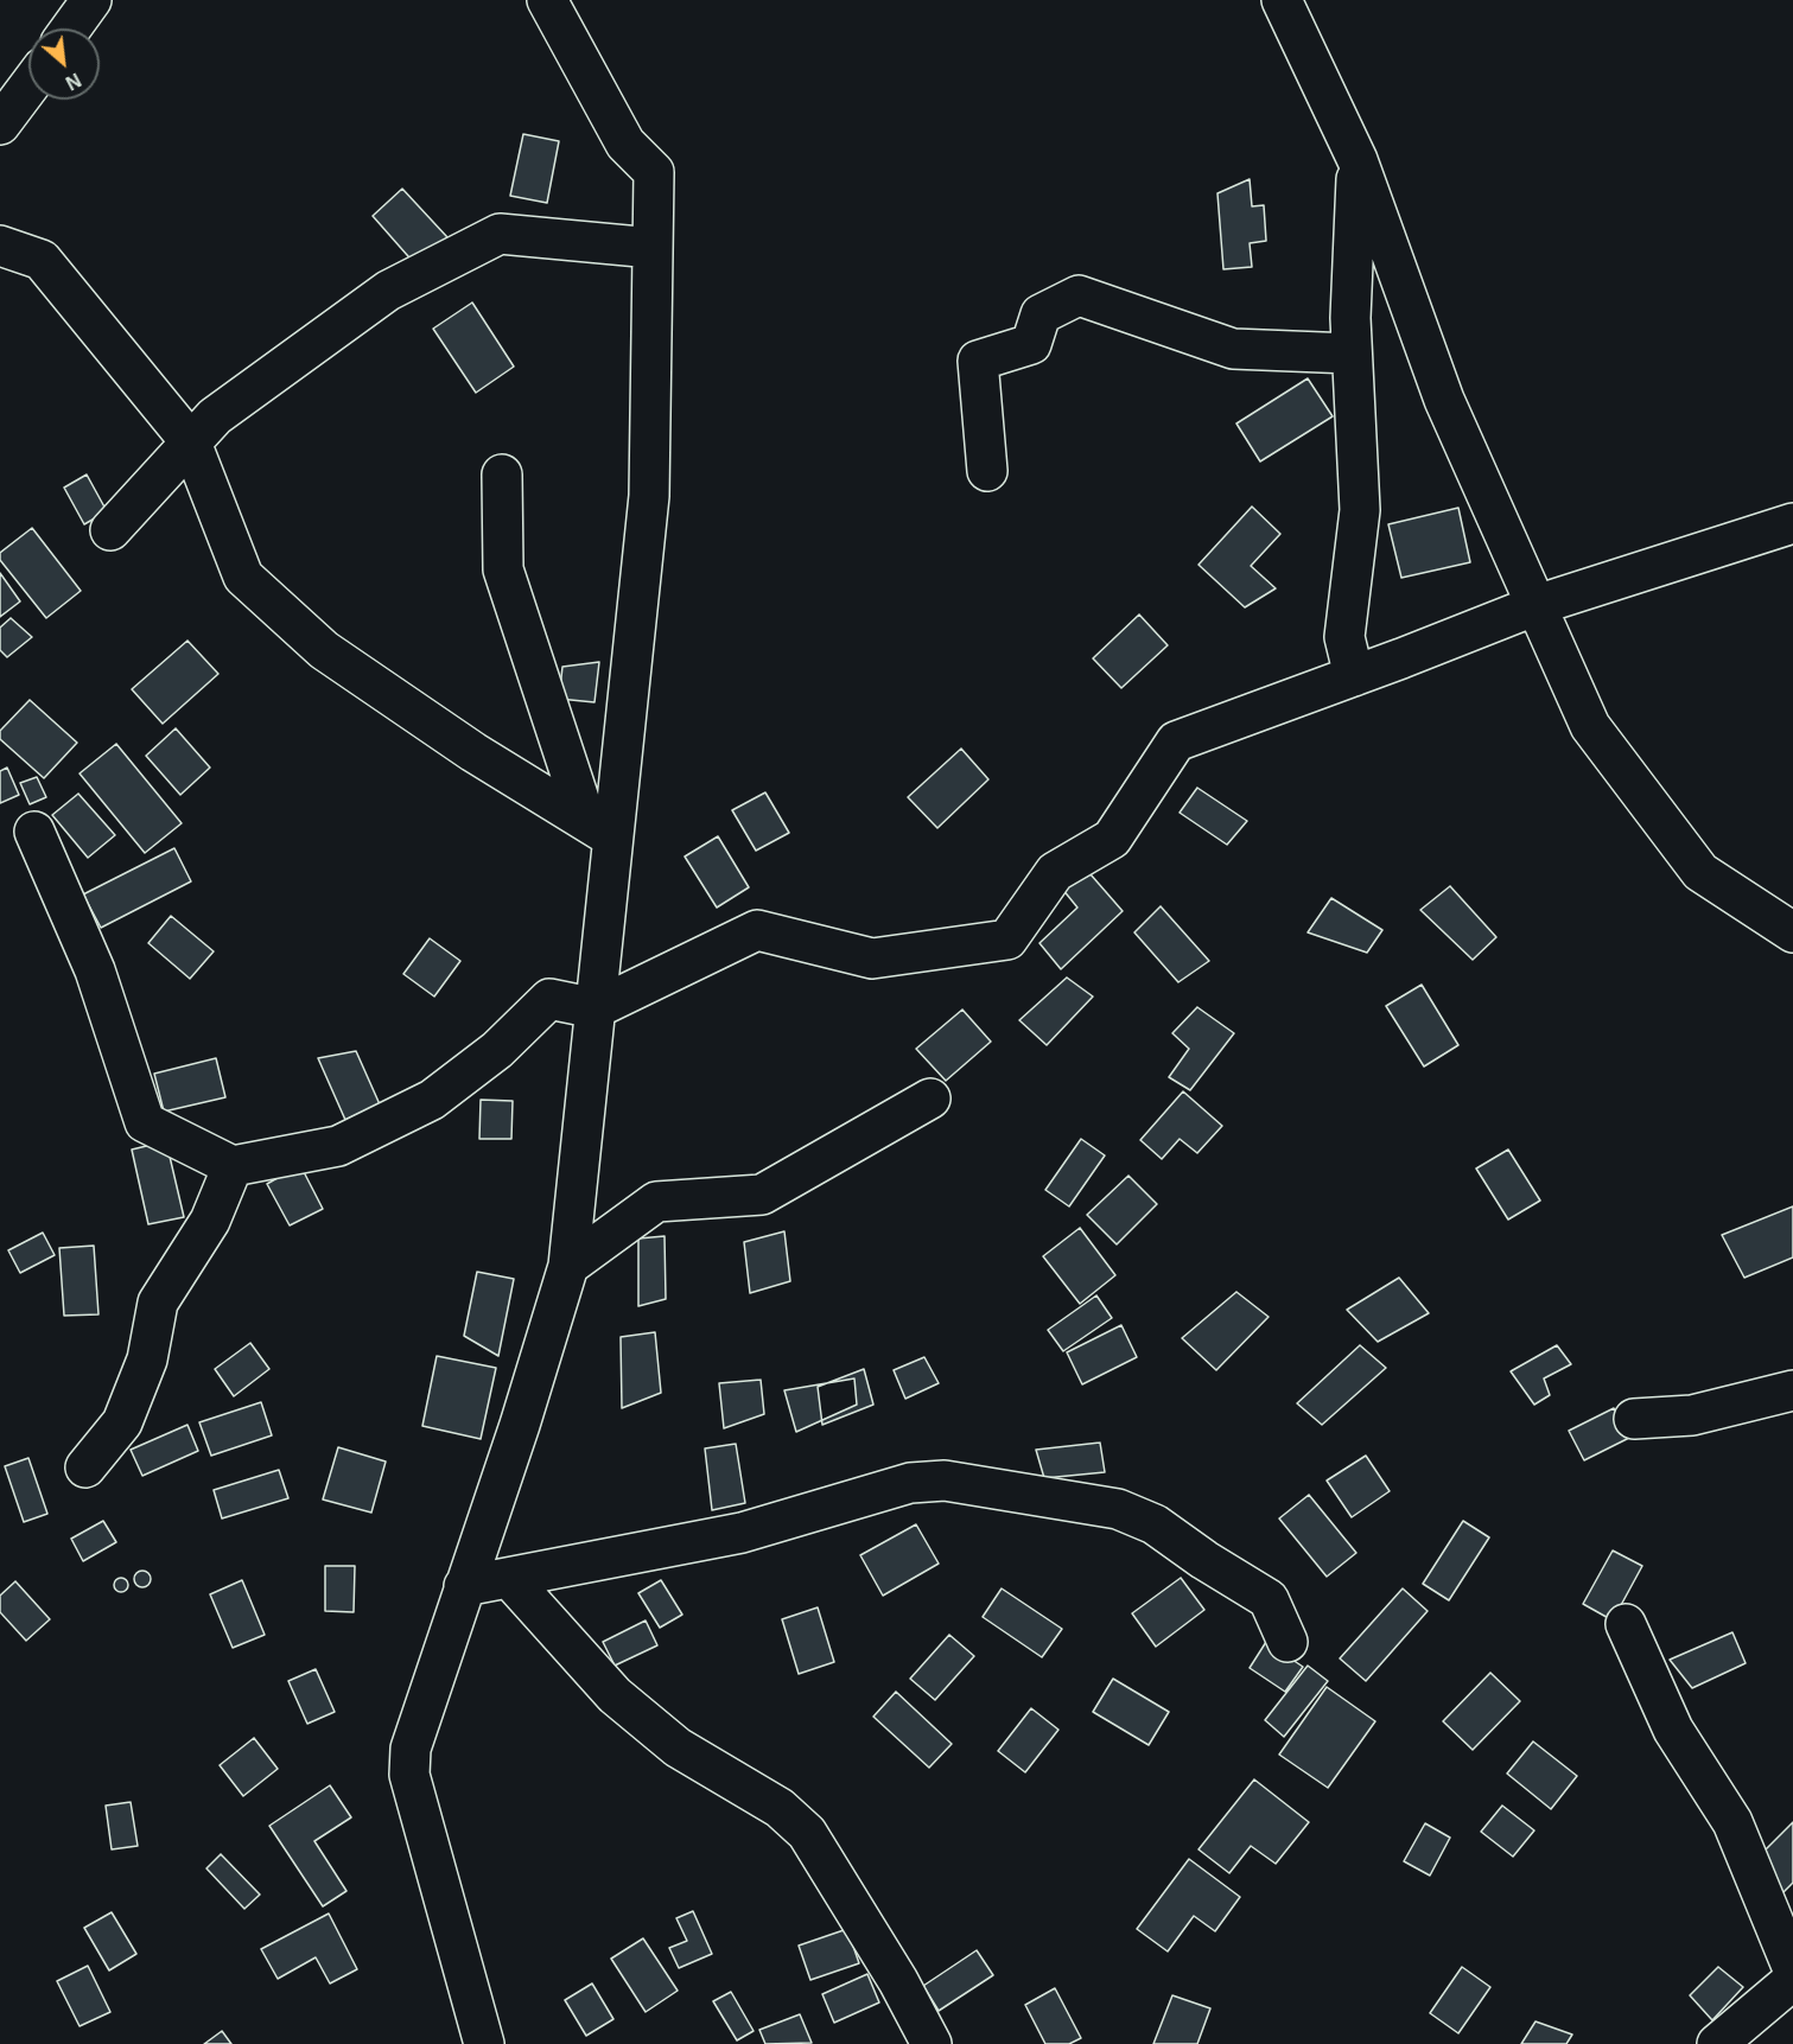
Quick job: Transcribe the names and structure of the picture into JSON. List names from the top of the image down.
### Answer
{
  "north": "bottom right"
}
